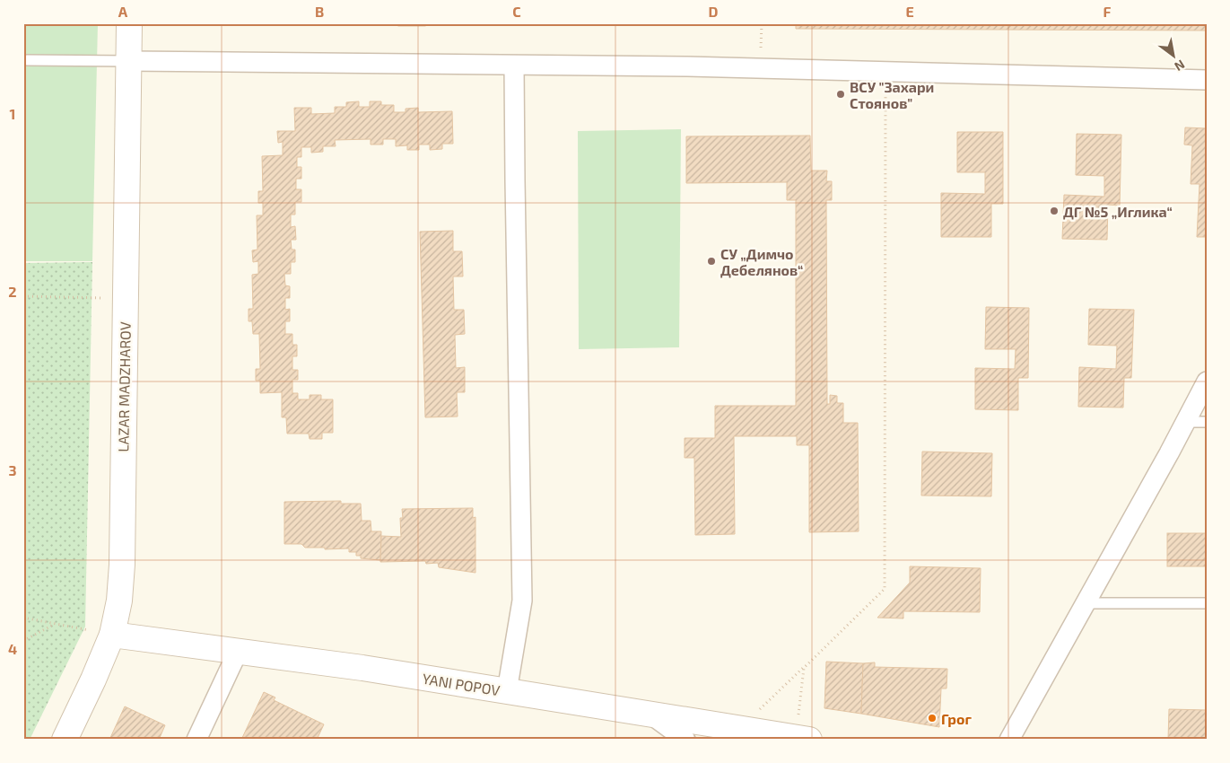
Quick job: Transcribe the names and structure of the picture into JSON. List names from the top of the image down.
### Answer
{
  "streets": {
    "main road": ["LAZAR MADZHAROV", "YANI POPOV"]
  },
  "crossings": [
    ["LAZAR MADZHAROV", "YANI POPOV"]
  ],
  "places": [
    "ВСУ \"Захари Стоянов\"",
    "ДГ №5 „Иглика“",
    "СУ „Димчо Дебелянов“",
    "Грог"
  ],
  "north": "bottom right",
  "grid": {
    "columns": [
      "A",
      "B",
      "C",
      "D",
      "E",
      "F"
    ],
    "rows": [
      "1",
      "2",
      "3",
      "4"
    ]
  }
}
